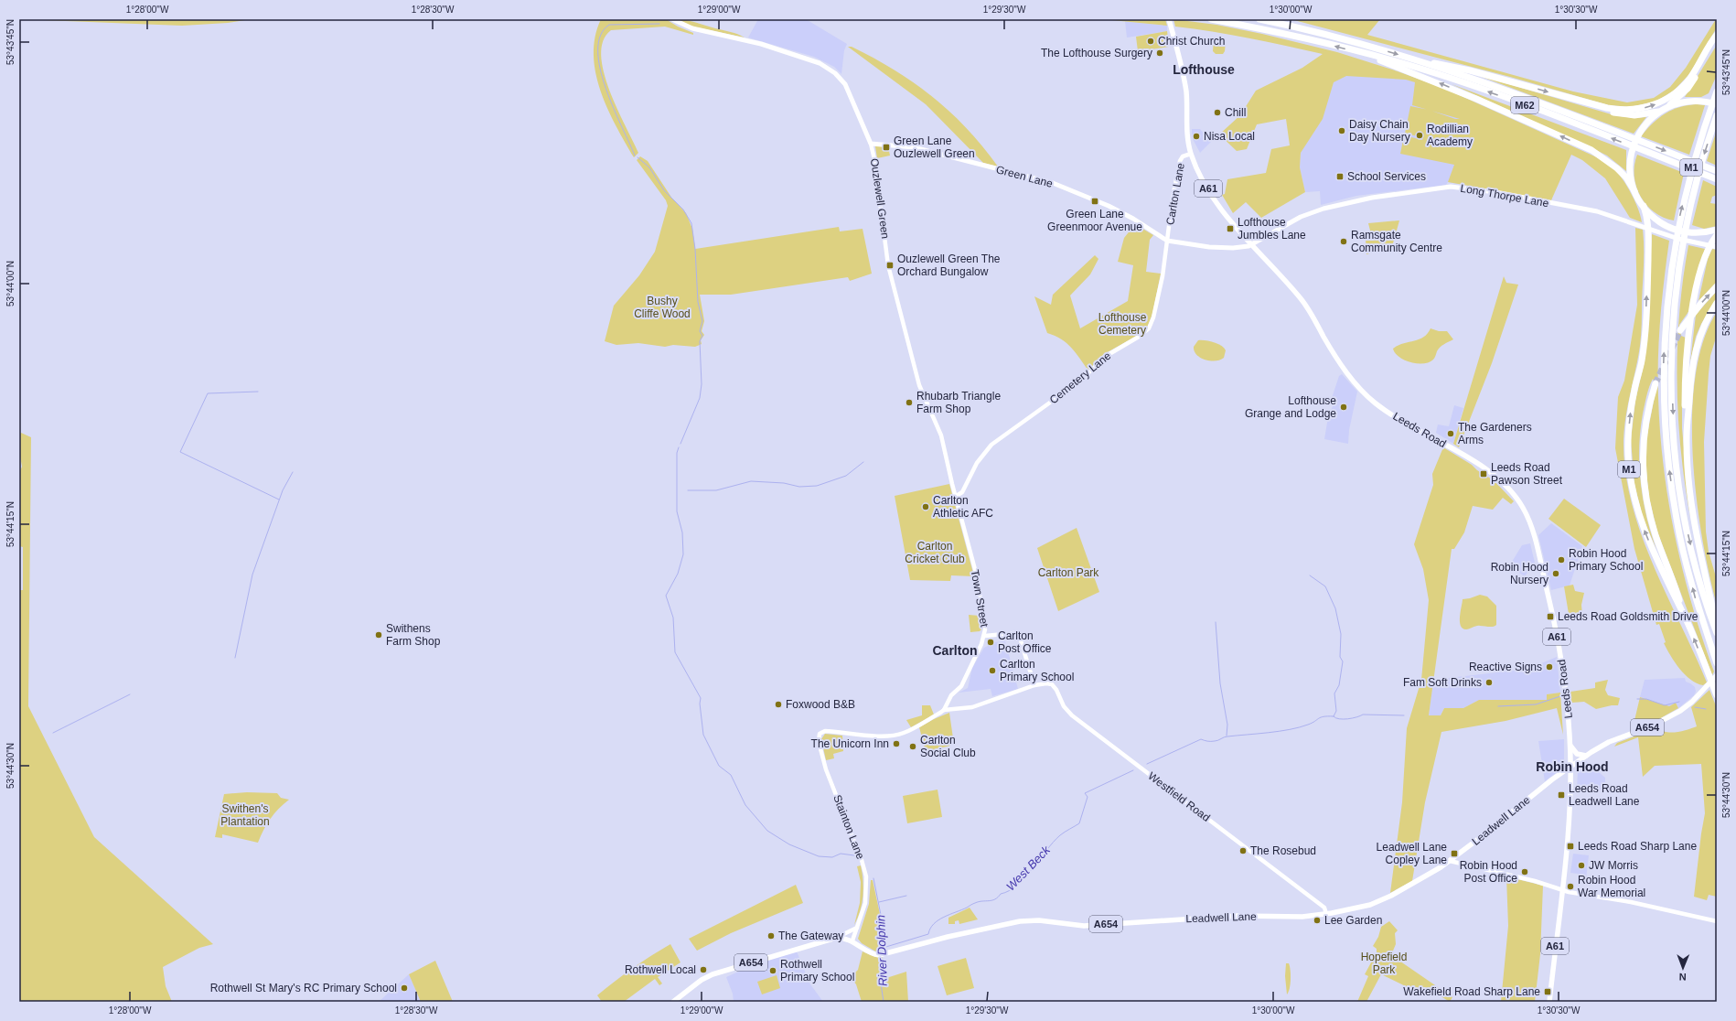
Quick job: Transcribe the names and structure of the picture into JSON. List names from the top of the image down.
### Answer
{
  "streets": {
    "highway": ["M62", "M1"],
    "main road": [
      "Green Lane",
      "A61",
      "Long Thorpe Lane",
      "Ouzlewell Green",
      "Leeds Road",
      "A654",
      "Leadwell Lane"
    ],
    "street": [
      "Carlton Lane",
      "Cemetery Lane",
      "Town Street",
      "Westfield Road",
      "Stainton Lane"
    ]
  },
  "crossings": [
    ["Green Lane", "Carlton Lane"],
    ["Green Lane", "Long Thorpe Lane"],
    ["Green Lane", "Ouzlewell Green"],
    ["Green Lane", "Cemetery Lane"],
    ["Carlton Lane", "Long Thorpe Lane"],
    ["Carlton Lane", "Cemetery Lane"],
    ["Carlton Lane", "Leeds Road"],
    ["Long Thorpe Lane", "Cemetery Lane"],
    ["Long Thorpe Lane", "Leeds Road"],
    ["Ouzlewell Green", "Cemetery Lane"],
    ["Ouzlewell Green", "Town Street"],
    ["Cemetery Lane", "Town Street"],
    ["Leeds Road", "A654"],
    ["Leeds Road", "Leadwell Lane"],
    ["A654", "Leadwell Lane"],
    ["Westfield Road", "Leadwell Lane"],
    ["Leadwell Lane", "Stainton Lane"]
  ],
  "districts": ["Lofthouse", "Carlton", "Robin Hood"],
  "water": ["West Beck", "River Dolphin"],
  "parks": [
    "Bushy Cliffe Wood",
    "Lofthouse Cemetery",
    "Carlton Cricket Club",
    "Carlton Park",
    "Swithen's Plantation",
    "Hopefield Park"
  ],
  "places": {
    "other": [
      "Christ Church",
      "The Lofthouse Surgery",
      "Chill",
      "Daisy Chain Day Nursery",
      "Rodillian Academy",
      "Nisa Local",
      "Ramsgate Community Centre",
      "Rhubarb Triangle Farm Shop",
      "Lofthouse Grange and Lodge",
      "The Gardeners Arms",
      "Carlton Athletic AFC",
      "Robin Hood Primary School",
      "Robin Hood Nursery",
      "Swithens Farm Shop",
      "Carlton Post Office",
      "Reactive Signs",
      "Carlton Primary School",
      "Fam Soft Drinks",
      "Foxwood B&B",
      "The Unicorn Inn",
      "Carlton Social Club",
      "The Rosebud",
      "JW Morris",
      "Robin Hood Post Office",
      "Robin Hood War Memorial",
      "Lee Garden",
      "The Gateway",
      "Rothwell Local",
      "Rothwell Primary School",
      "Rothwell St Mary's RC Primary School"
    ],
    "transit": [
      "Green Lane Ouzlewell Green",
      "School Services",
      "Green Lane Greenmoor Avenue",
      "Lofthouse Jumbles Lane",
      "Ouzlewell Green The Orchard Bungalow",
      "Leeds Road Pawson Street",
      "Leeds Road Goldsmith Drive",
      "Leeds Road Leadwell Lane",
      "Leeds Road Sharp Lane",
      "Leadwell Lane Copley Lane",
      "Wakefield Road Sharp Lane"
    ]
  },
  "north": "bottom",
  "coordinates": [
    "1°28'00\"W",
    "1°28'30\"W",
    "1°29'00\"W",
    "1°29'30\"W",
    "1°30'00\"W",
    "1°30'30\"W",
    "53°43'45\"N",
    "53°44'00\"N",
    "53°44'15\"N",
    "53°44'30\"N"
  ]
}
